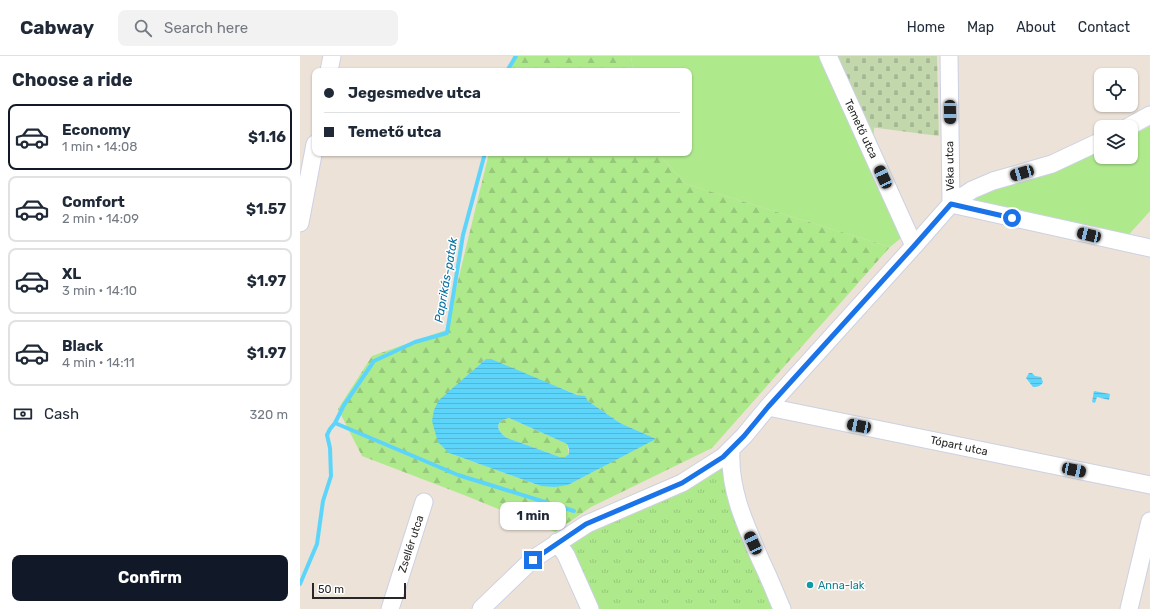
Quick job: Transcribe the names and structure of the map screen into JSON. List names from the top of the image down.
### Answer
{
  "streets": {
    "street": [
      "Temető utca",
      "Véka utca",
      "Tópart utca",
      "Zsellér utca"
    ]
  },
  "water": ["Paprikás-patak"],
  "places": ["Anna-lak"],
  "scale_bar": "50 m",
  "page": {
    "header": "Cabway",
    "search": "Search here",
    "nav": [
      "Home",
      "Map",
      "About",
      "Contact"
    ],
    "heading": "Choose a ride",
    "banner": ["Jegesmedve utca", "Temető utca"],
    "list": [
      {
        "name": "Economy",
        "note": "1 min · 14:08",
        "value": "$1.16"
      },
      {
        "name": "Comfort",
        "note": "2 min · 14:09",
        "value": "$1.57"
      },
      {
        "name": "XL",
        "note": "3 min · 14:10",
        "value": "$1.97"
      },
      {
        "name": "Black",
        "note": "4 min · 14:11",
        "value": "$1.97"
      }
    ],
    "pay": ["Cash", "320 m"],
    "bubble": "1 min",
    "buttons": "Confirm",
    "scale": "50 m"
  }
}
